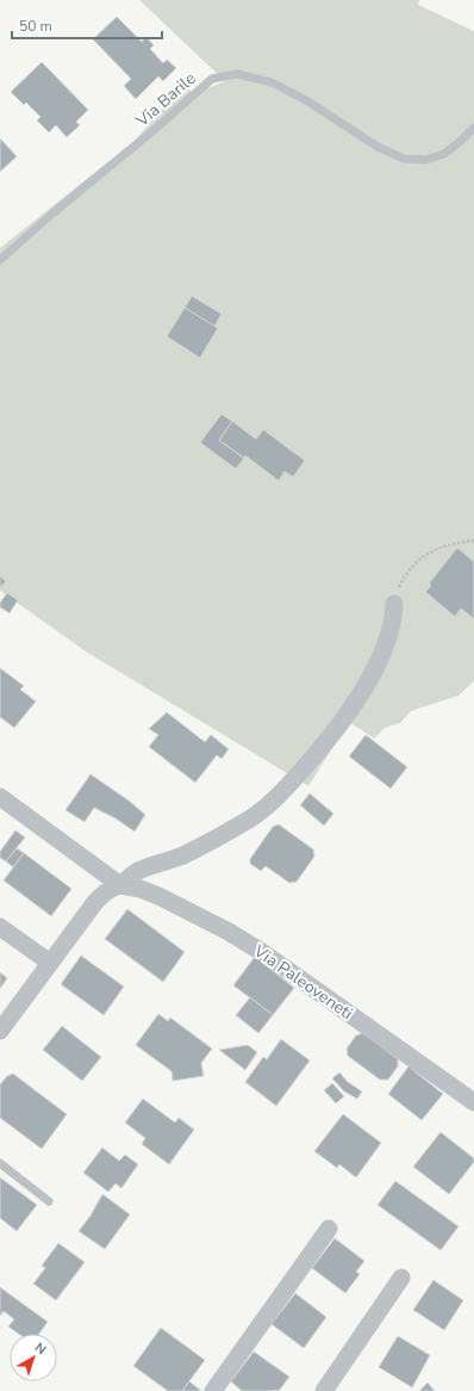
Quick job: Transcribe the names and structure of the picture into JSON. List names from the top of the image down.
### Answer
{
  "streets": {
    "street": ["Via Paleoveneti"],
    "lane": ["Via Barile"]
  },
  "scale_bar": "50 m",
  "north": "top right"
}
